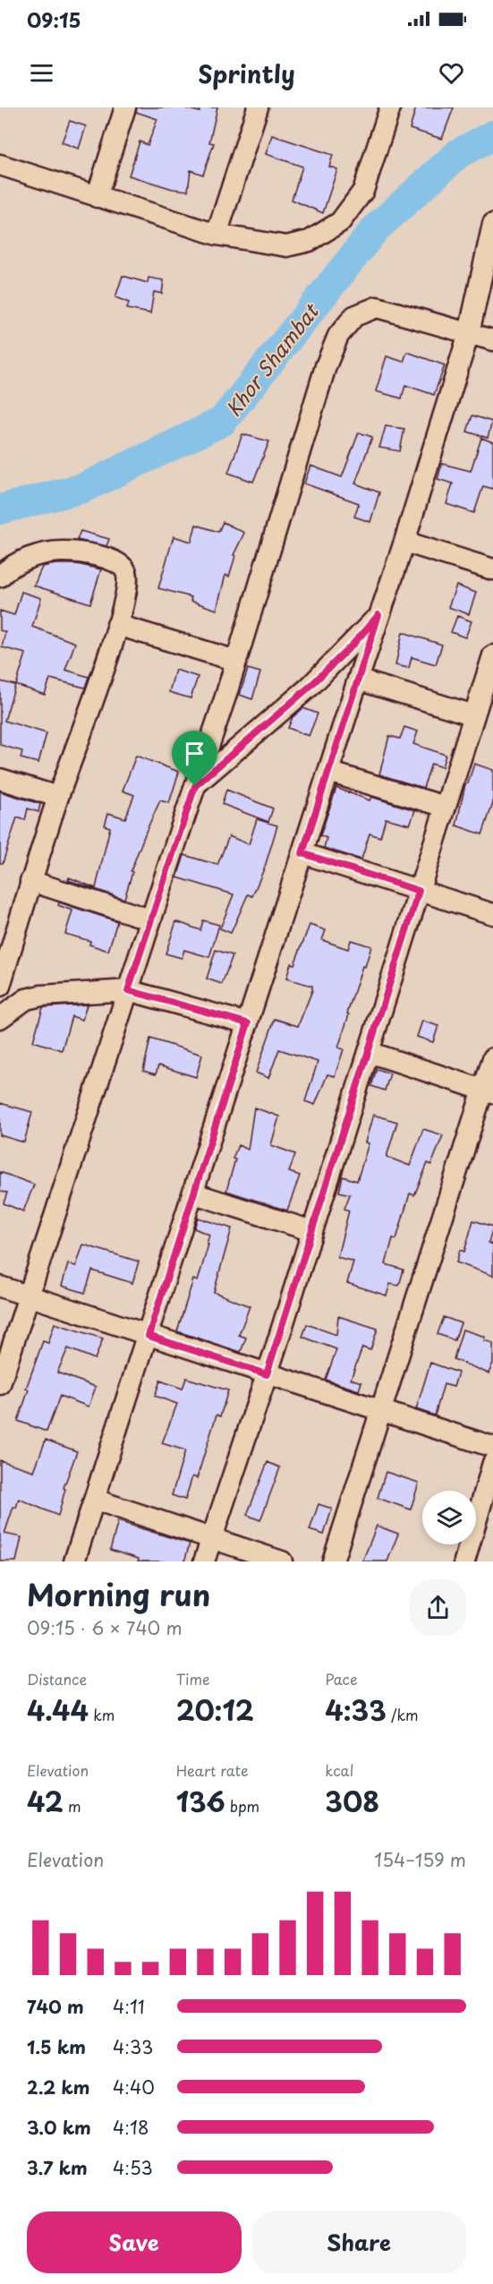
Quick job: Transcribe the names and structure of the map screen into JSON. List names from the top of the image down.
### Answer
{
  "water": ["Khor Shambat"],
  "page": {
    "status": "09:15",
    "header": "Sprintly",
    "heading": ["Morning run", "09:15 · 6 × 740 m"],
    "stats": [
      ["Distance", "4.44 km"],
      ["Time", "20:12"],
      ["Pace", "4:33 /km"],
      ["Elevation", "42 m"],
      ["Heart rate", "136 bpm"],
      ["kcal", "308"]
    ],
    "chart": ["Elevation", "154–159 m"],
    "list": [
      {
        "name": "740 m",
        "note": "4:11"
      },
      {
        "name": "1.5 km",
        "note": "4:33"
      },
      {
        "name": "2.2 km",
        "note": "4:40"
      },
      {
        "name": "3.0 km",
        "note": "4:18"
      },
      {
        "name": "3.7 km",
        "note": "4:53"
      }
    ],
    "buttons": ["Save", "Share"]
  }
}
